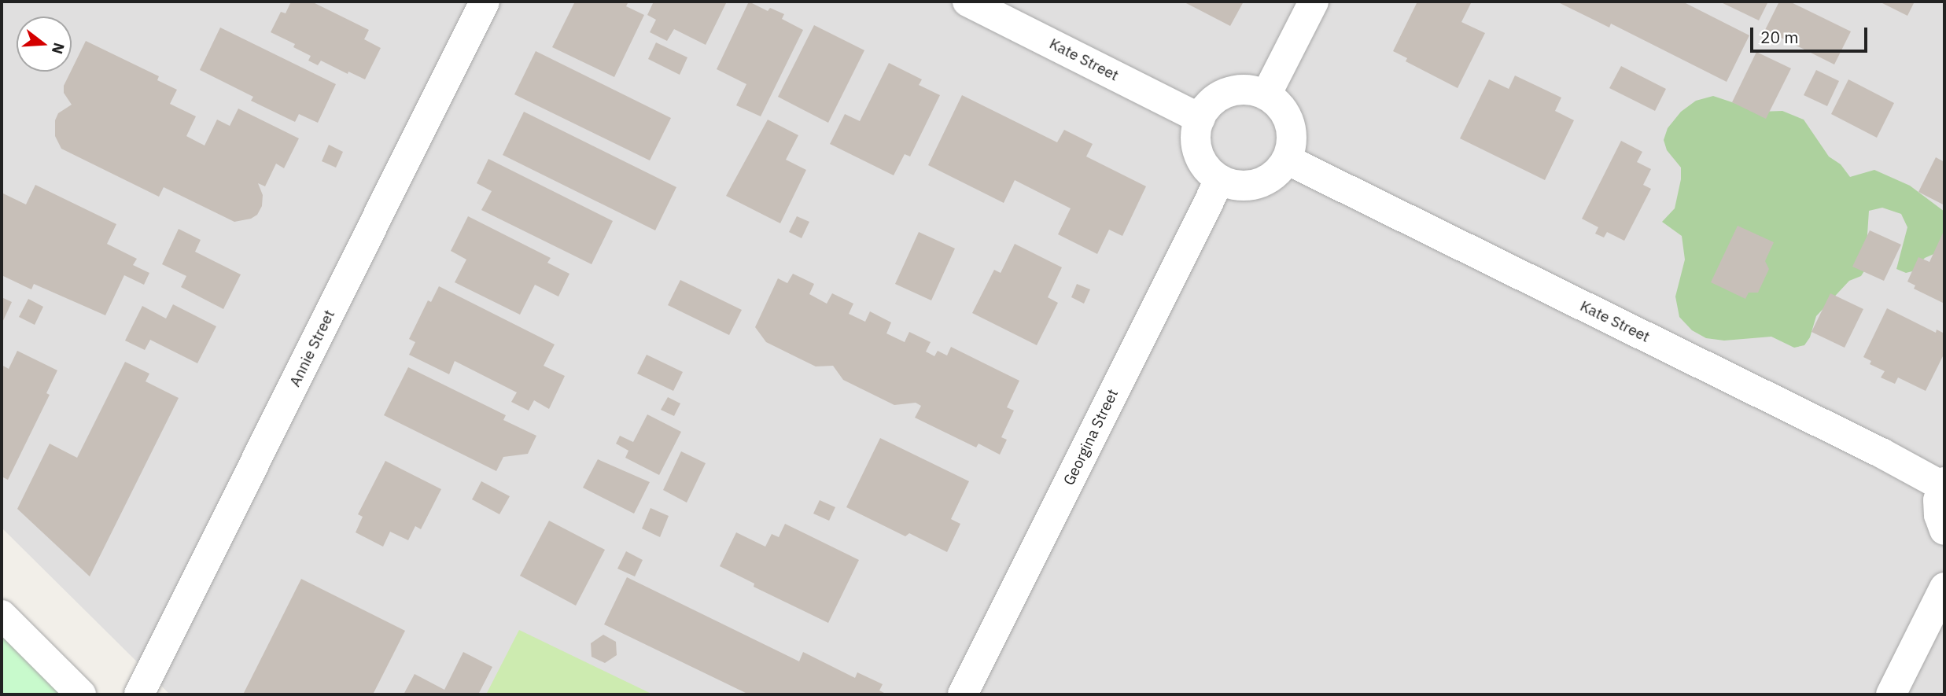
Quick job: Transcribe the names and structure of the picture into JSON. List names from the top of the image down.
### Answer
{
  "streets": {
    "street": ["Kate Street", "Annie Street", "Georgina Street"]
  },
  "crossings": [
    ["Kate Street", "Georgina Street"]
  ],
  "scale_bar": "20 m",
  "north": "right"
}
